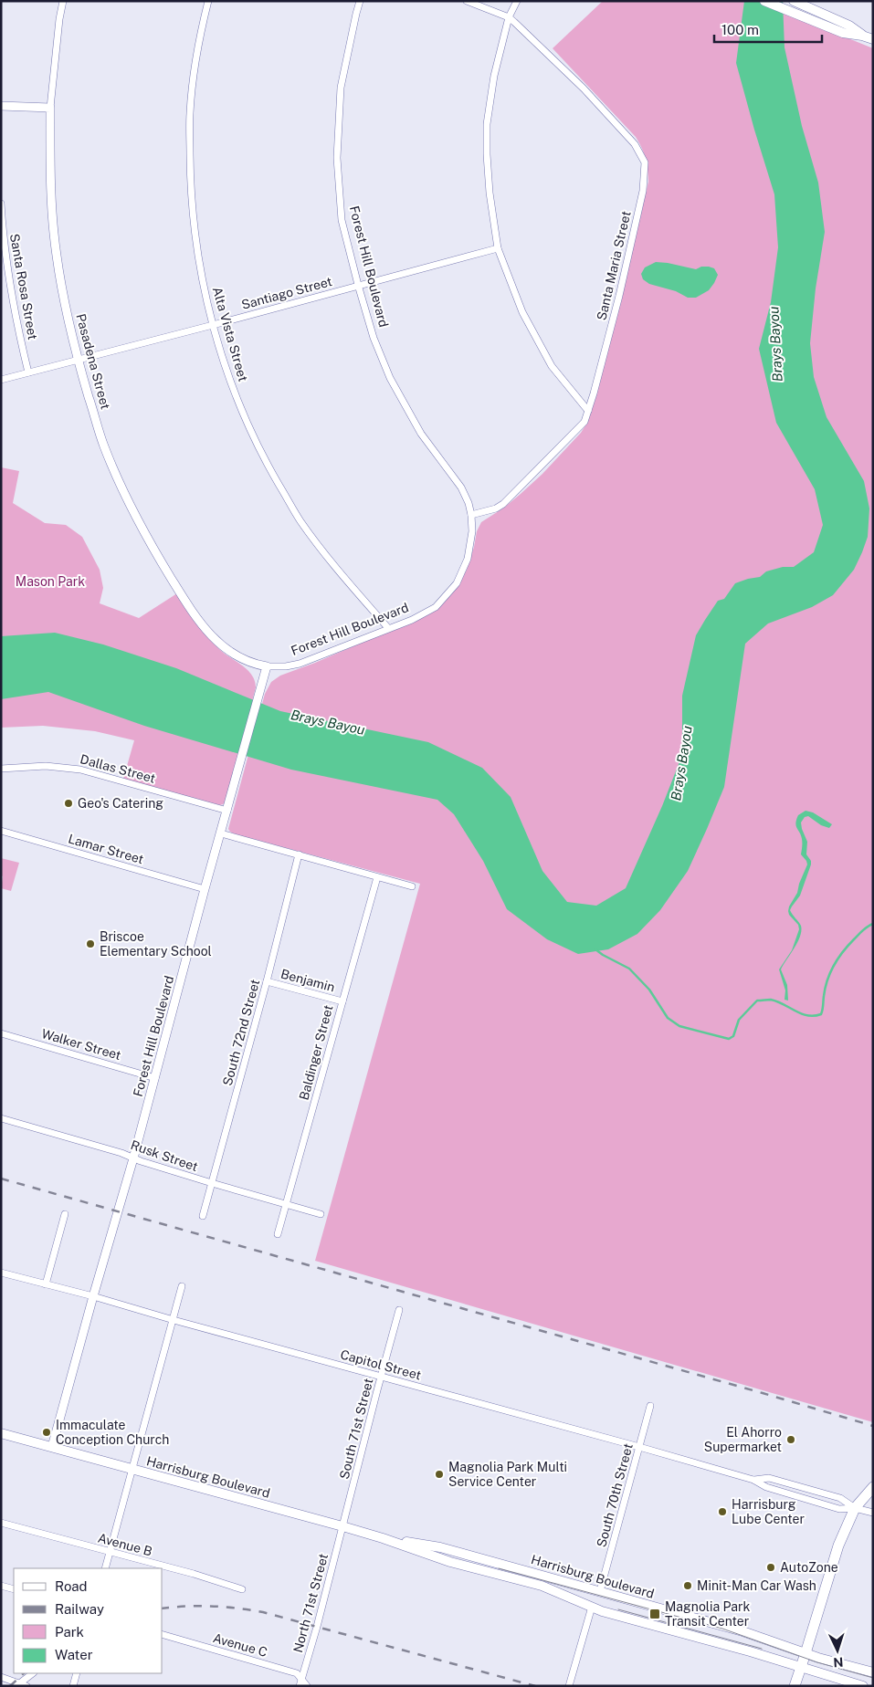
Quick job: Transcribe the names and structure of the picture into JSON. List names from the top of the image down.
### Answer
{
  "streets": {
    "main road": ["Harrisburg Boulevard"],
    "street": [
      "Santa Maria Street",
      "Forest Hill Boulevard",
      "Santa Rosa Street",
      "Santiago Street",
      "Alta Vista Street",
      "Pasadena Street",
      "Dallas Street",
      "Lamar Street",
      "Benjamin",
      "South 72nd Street",
      "Walker Street",
      "Baldinger Street",
      "Rusk Street",
      "Capitol Street",
      "South 71st Street",
      "South 70th Street",
      "Avenue B",
      "North 71st Street",
      "Avenue C"
    ]
  },
  "crossings": [
    ["Santa Maria Street", "Forest Hill Boulevard"],
    ["Forest Hill Boulevard", "Santiago Street"],
    ["Forest Hill Boulevard", "Alta Vista Street"],
    ["Forest Hill Boulevard", "Pasadena Street"],
    ["Forest Hill Boulevard", "Dallas Street"],
    ["Forest Hill Boulevard", "Lamar Street"],
    ["Forest Hill Boulevard", "Walker Street"],
    ["Forest Hill Boulevard", "Rusk Street"],
    ["Forest Hill Boulevard", "Capitol Street"],
    ["Forest Hill Boulevard", "Harrisburg Boulevard"],
    ["Santa Rosa Street", "Santiago Street"],
    ["Santiago Street", "Alta Vista Street"],
    ["Santiago Street", "Pasadena Street"],
    ["Benjamin", "South 72nd Street"],
    ["Benjamin", "Baldinger Street"],
    ["South 72nd Street", "Rusk Street"],
    ["Baldinger Street", "Rusk Street"],
    ["Capitol Street", "South 71st Street"],
    ["Capitol Street", "South 70th Street"],
    ["South 71st Street", "Harrisburg Boulevard"],
    ["South 71st Street", "North 71st Street"],
    ["Harrisburg Boulevard", "South 70th Street"],
    ["Harrisburg Boulevard", "North 71st Street"],
    ["North 71st Street", "Avenue C"]
  ],
  "water": ["Brays Bayou"],
  "parks": ["Mason Park"],
  "places": {
    "other": [
      "Geo's Catering",
      "Briscoe Elementary School",
      "Immaculate Conception Church",
      "El Ahorro Supermarket",
      "Magnolia Park Multi Service Center",
      "Harrisburg Lube Center",
      "AutoZone",
      "Minit-Man Car Wash"
    ],
    "transit": ["Magnolia Park Transit Center"]
  },
  "legend": [
    "Road",
    "Railway",
    "Park",
    "Water"
  ],
  "scale_bar": "100 m",
  "north": "bottom"
}
